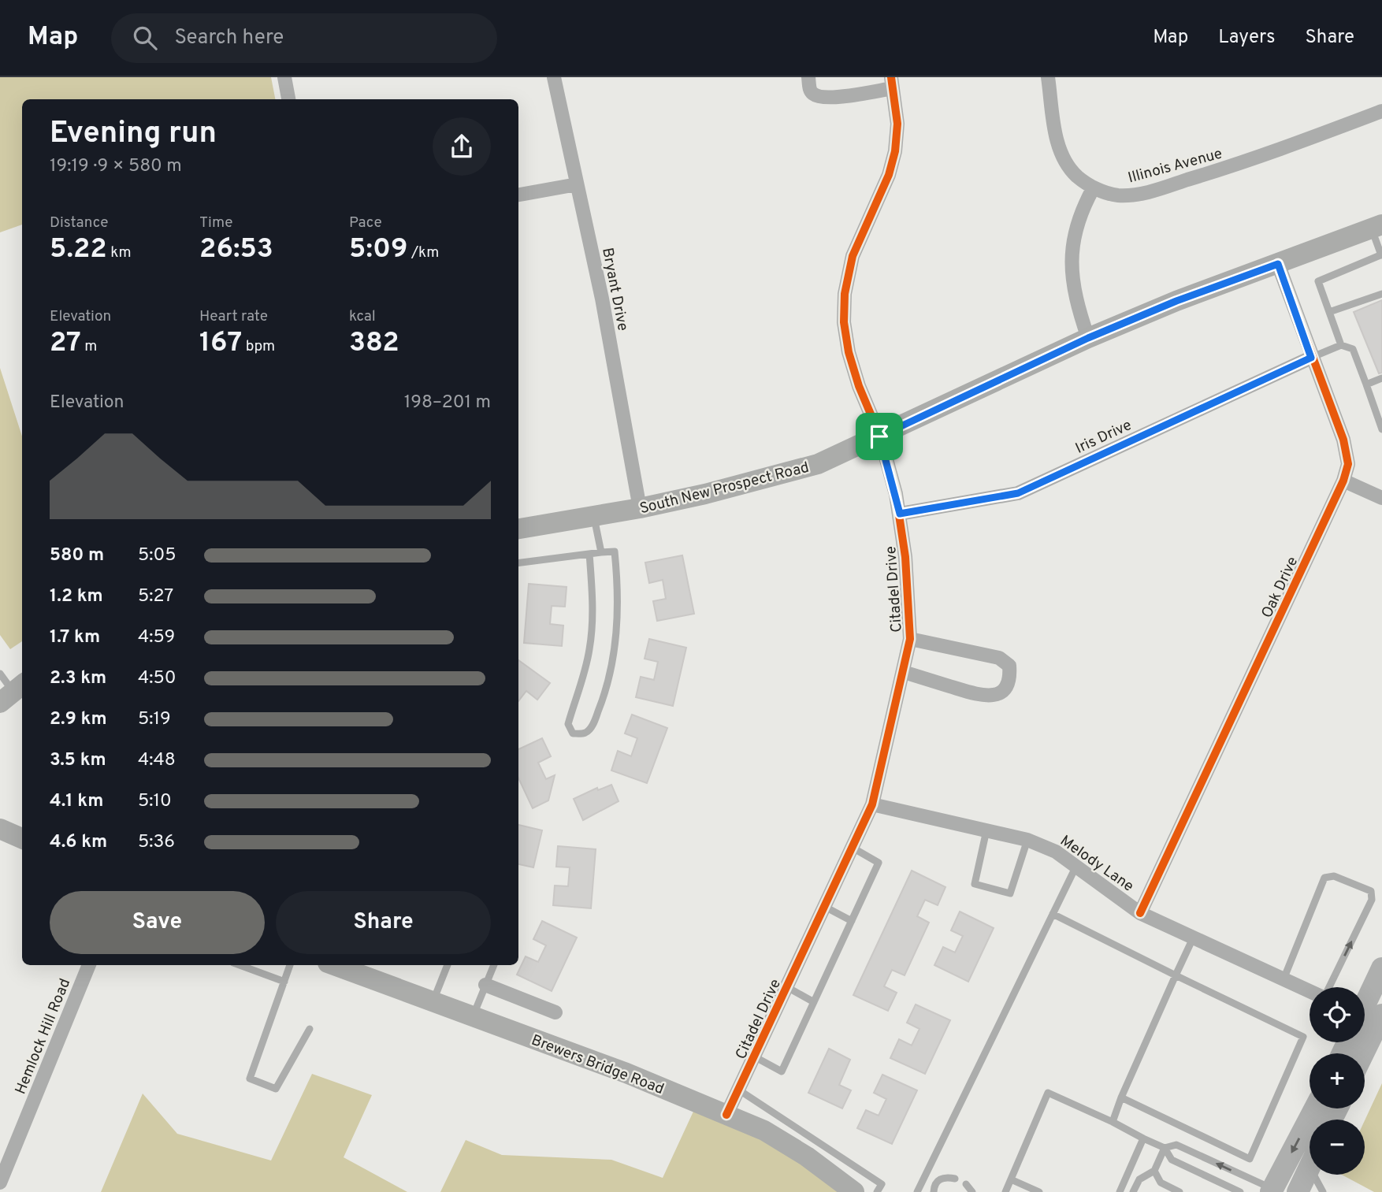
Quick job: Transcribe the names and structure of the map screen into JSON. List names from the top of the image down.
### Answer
{
  "streets": {
    "main road": ["South New Prospect Road", "Brewers Bridge Road"],
    "street": [
      "Illinois Avenue",
      "Bryant Drive",
      "Iris Drive",
      "Oak Drive",
      "Citadel Drive",
      "Melody Lane",
      "Hemlock Hill Road"
    ]
  },
  "crossings": [
    ["Bryant Drive", "South New Prospect Road"],
    ["Iris Drive", "Oak Drive"],
    ["Iris Drive", "Citadel Drive"],
    ["South New Prospect Road", "Oak Drive"],
    ["South New Prospect Road", "Citadel Drive"],
    ["Oak Drive", "Melody Lane"],
    ["Citadel Drive", "Melody Lane"],
    ["Citadel Drive", "Brewers Bridge Road"]
  ],
  "page": {
    "header": "Map",
    "search": "Search here",
    "nav": ["Map", "Layers", "Share"],
    "heading": ["Evening run", "19:19 · 9 × 580 m"],
    "stats": [
      ["Distance", "5.22 km"],
      ["Time", "26:53"],
      ["Pace", "5:09 /km"],
      ["Elevation", "27 m"],
      ["Heart rate", "167 bpm"],
      ["kcal", "382"]
    ],
    "chart": ["Elevation", "198–201 m"],
    "list": [
      {
        "name": "580 m",
        "note": "5:05"
      },
      {
        "name": "1.2 km",
        "note": "5:27"
      },
      {
        "name": "1.7 km",
        "note": "4:59"
      },
      {
        "name": "2.3 km",
        "note": "4:50"
      },
      {
        "name": "2.9 km",
        "note": "5:19"
      },
      {
        "name": "3.5 km",
        "note": "4:48"
      },
      {
        "name": "4.1 km",
        "note": "5:10"
      },
      {
        "name": "4.6 km",
        "note": "5:36"
      }
    ],
    "buttons": ["Save", "Share"],
    "map_buttons": ["+", "−"]
  }
}
